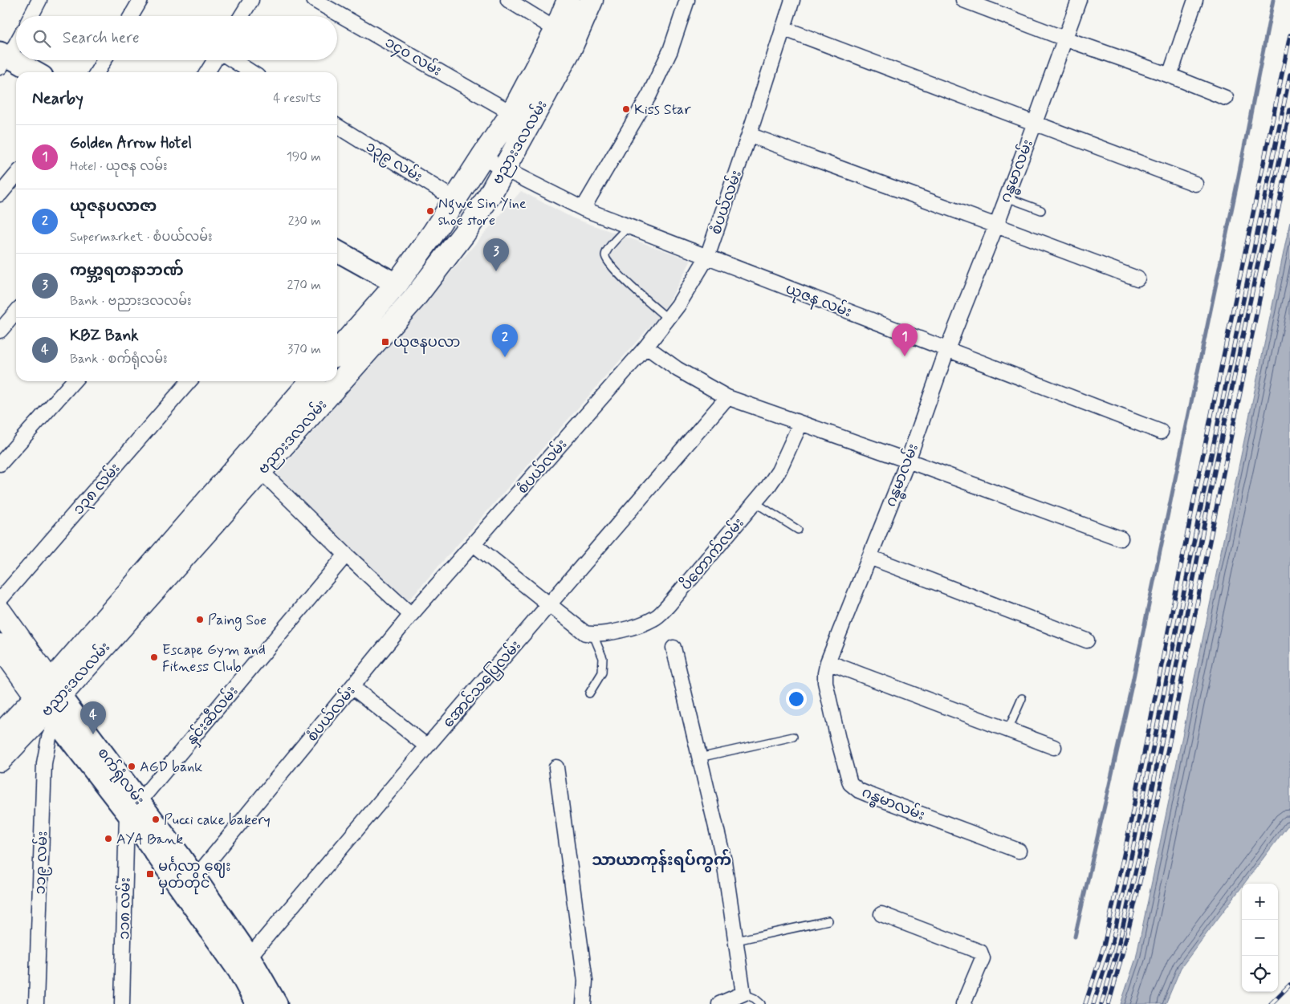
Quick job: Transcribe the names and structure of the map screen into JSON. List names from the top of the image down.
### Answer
{
  "streets": {
    "main road": ["ဗညားဒလလမ်း", "စက်ရုံလမ်း"],
    "street": [
      "၁၄၀ လမ်း",
      "၁၃၉ လမ်း",
      "ဂန္ဓမာလမ်း",
      "စံပယ်လမ်း",
      "ယုဇန လမ်း",
      "၁၃၈ လမ်း",
      "ပိတောက်လမ်း",
      "အောင်သပြေလမ်း",
      "နှင်းဆီလမ်း",
      "၁၁၉ လမ်း",
      "၁၁၈ လမ်း"
    ]
  },
  "crossings": [
    ["၁၄၀ လမ်း", "ဗညားဒလလမ်း"],
    ["ဗညားဒလလမ်း", "၁၃၉ လမ်း"],
    ["ဗညားဒလလမ်း", "ယုဇန လမ်း"],
    ["ဗညားဒလလမ်း", "စက်ရုံလမ်း"],
    ["ဗညားဒလလမ်း", "၁၁၉ လမ်း"],
    ["ဂန္ဓမာလမ်း", "ယုဇန လမ်း"],
    ["စံပယ်လမ်း", "ယုဇန လမ်း"],
    ["စံပယ်လမ်း", "စက်ရုံလမ်း"],
    ["အောင်သပြေလမ်း", "စက်ရုံလမ်း"],
    ["နှင်းဆီလမ်း", "စက်ရုံလမ်း"],
    ["နှင်းဆီလမ်း", "၁၁၈ လမ်း"],
    ["စက်ရုံလမ်း", "၁၁၉ လမ်း"],
    ["စက်ရုံလမ်း", "၁၁၈ လမ်း"]
  ],
  "districts": ["သာယာကုန်းရပ်ကွက်"],
  "places": {
    "other": [
      "Kiss Star",
      "Ngwe Sin Yine shoe store",
      "Paing Soe",
      "Escape Gym and Fitness Club",
      "AGD bank",
      "Pucci cake bakery",
      "AYA Bank"
    ],
    "transit": ["ယုဇနပလာ", "မင်္ဂလာ ဈေး မှတ်တိုင်"]
  },
  "page": {
    "search": "Search here",
    "heading": ["Nearby", "4 results"],
    "list": [
      {
        "mark": "1",
        "name": "Golden Arrow Hotel",
        "note": "Hotel · ယုဇန လမ်း",
        "value": "190 m"
      },
      {
        "mark": "2",
        "name": "ယုဇနပလာဇာ",
        "note": "Supermarket · စံပယ်လမ်း",
        "value": "230 m"
      },
      {
        "mark": "3",
        "name": "ကမ္ဘာ့ရတနာဘဏ်",
        "note": "Bank · ဗညားဒလလမ်း",
        "value": "270 m"
      },
      {
        "mark": "4",
        "name": "KBZ Bank",
        "note": "Bank · စက်ရုံလမ်း",
        "value": "370 m"
      }
    ],
    "pins": [
      "3",
      "1",
      "2",
      "4"
    ],
    "map_buttons": ["+", "−"]
  }
}
